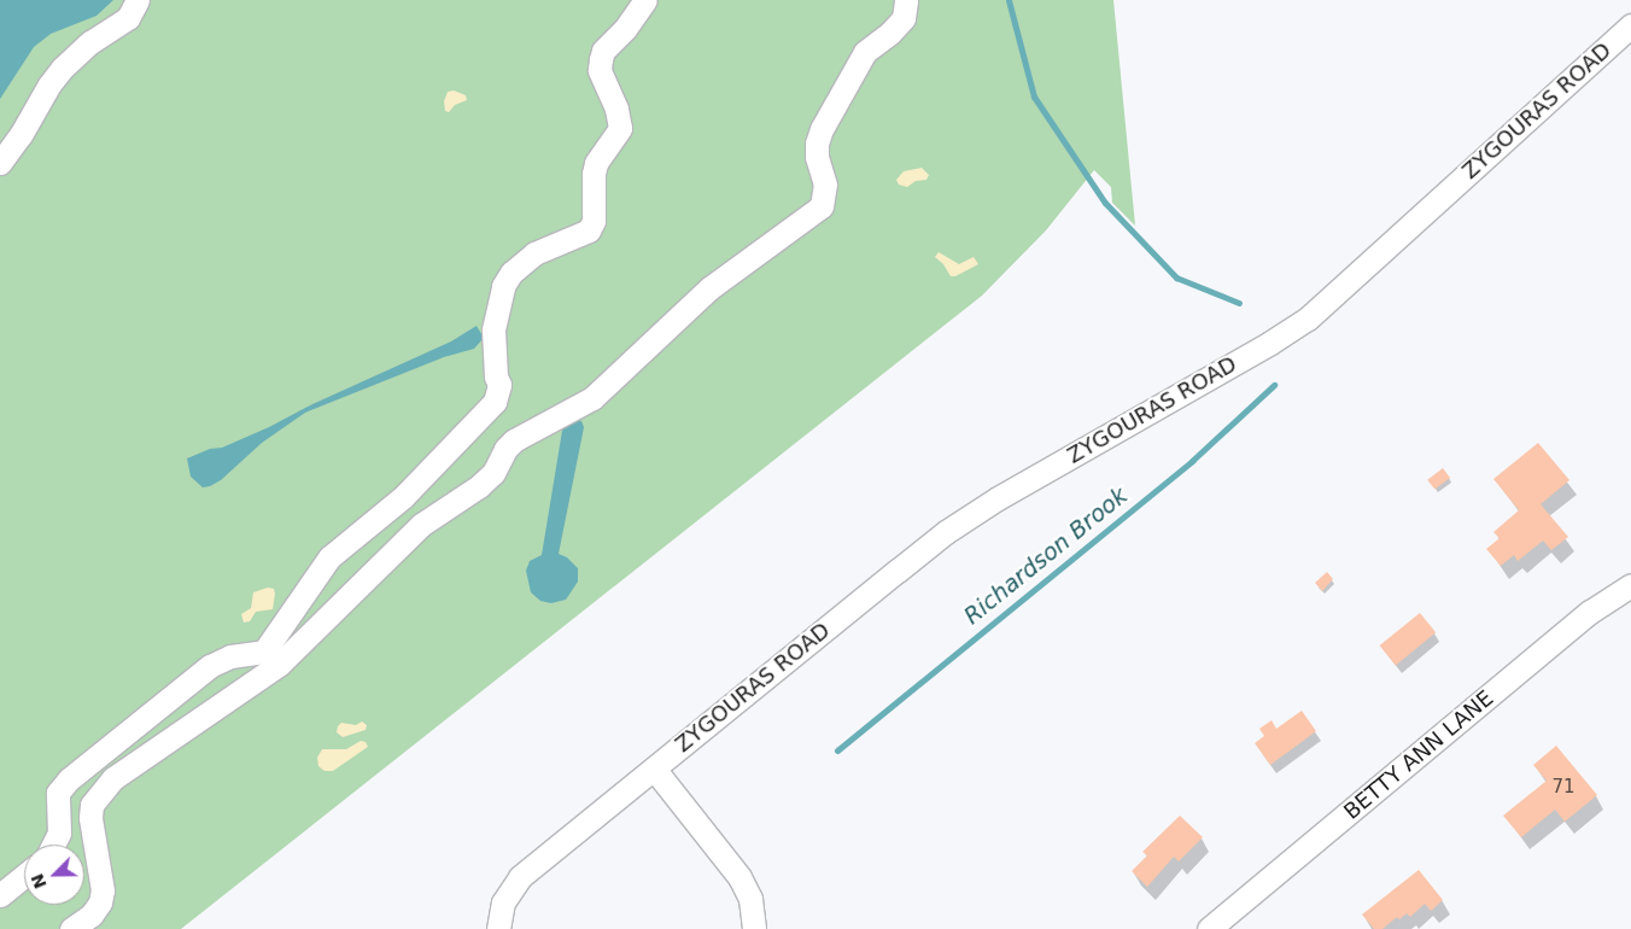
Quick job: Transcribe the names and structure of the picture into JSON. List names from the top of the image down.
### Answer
{
  "streets": {
    "street": ["ZYGOURAS ROAD", "BETTY ANN LANE"]
  },
  "water": ["Richardson Brook"],
  "house_numbers": ["71"],
  "north": "bottom left"
}
